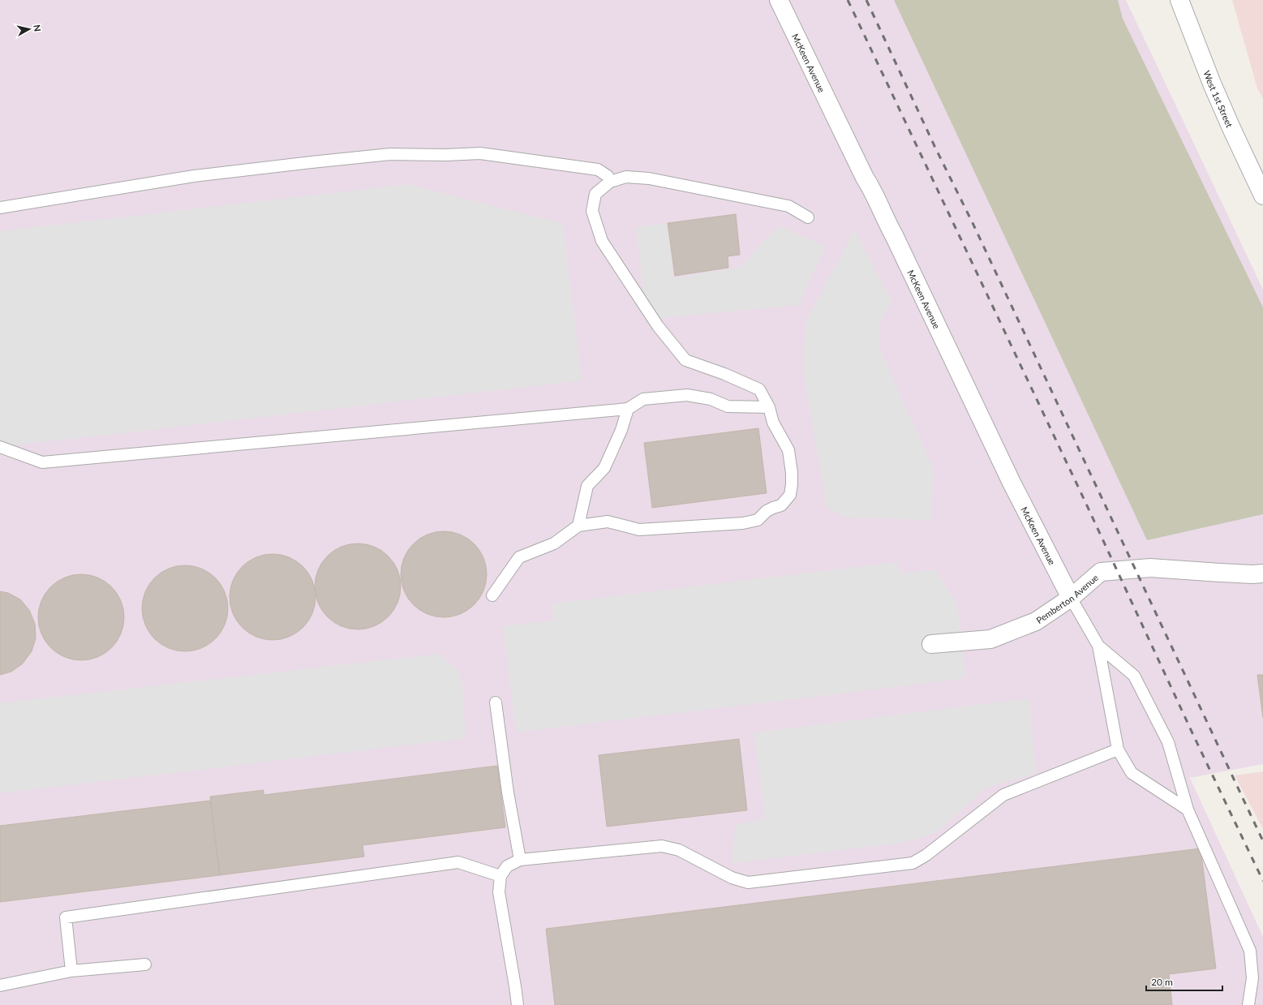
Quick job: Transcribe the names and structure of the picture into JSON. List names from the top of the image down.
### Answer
{
  "streets": {
    "street": ["McKeen Avenue", "West 1st Street", "Pemberton Avenue"]
  },
  "crossings": [
    ["McKeen Avenue", "Pemberton Avenue"]
  ],
  "scale_bar": "20 m",
  "north": "right"
}
